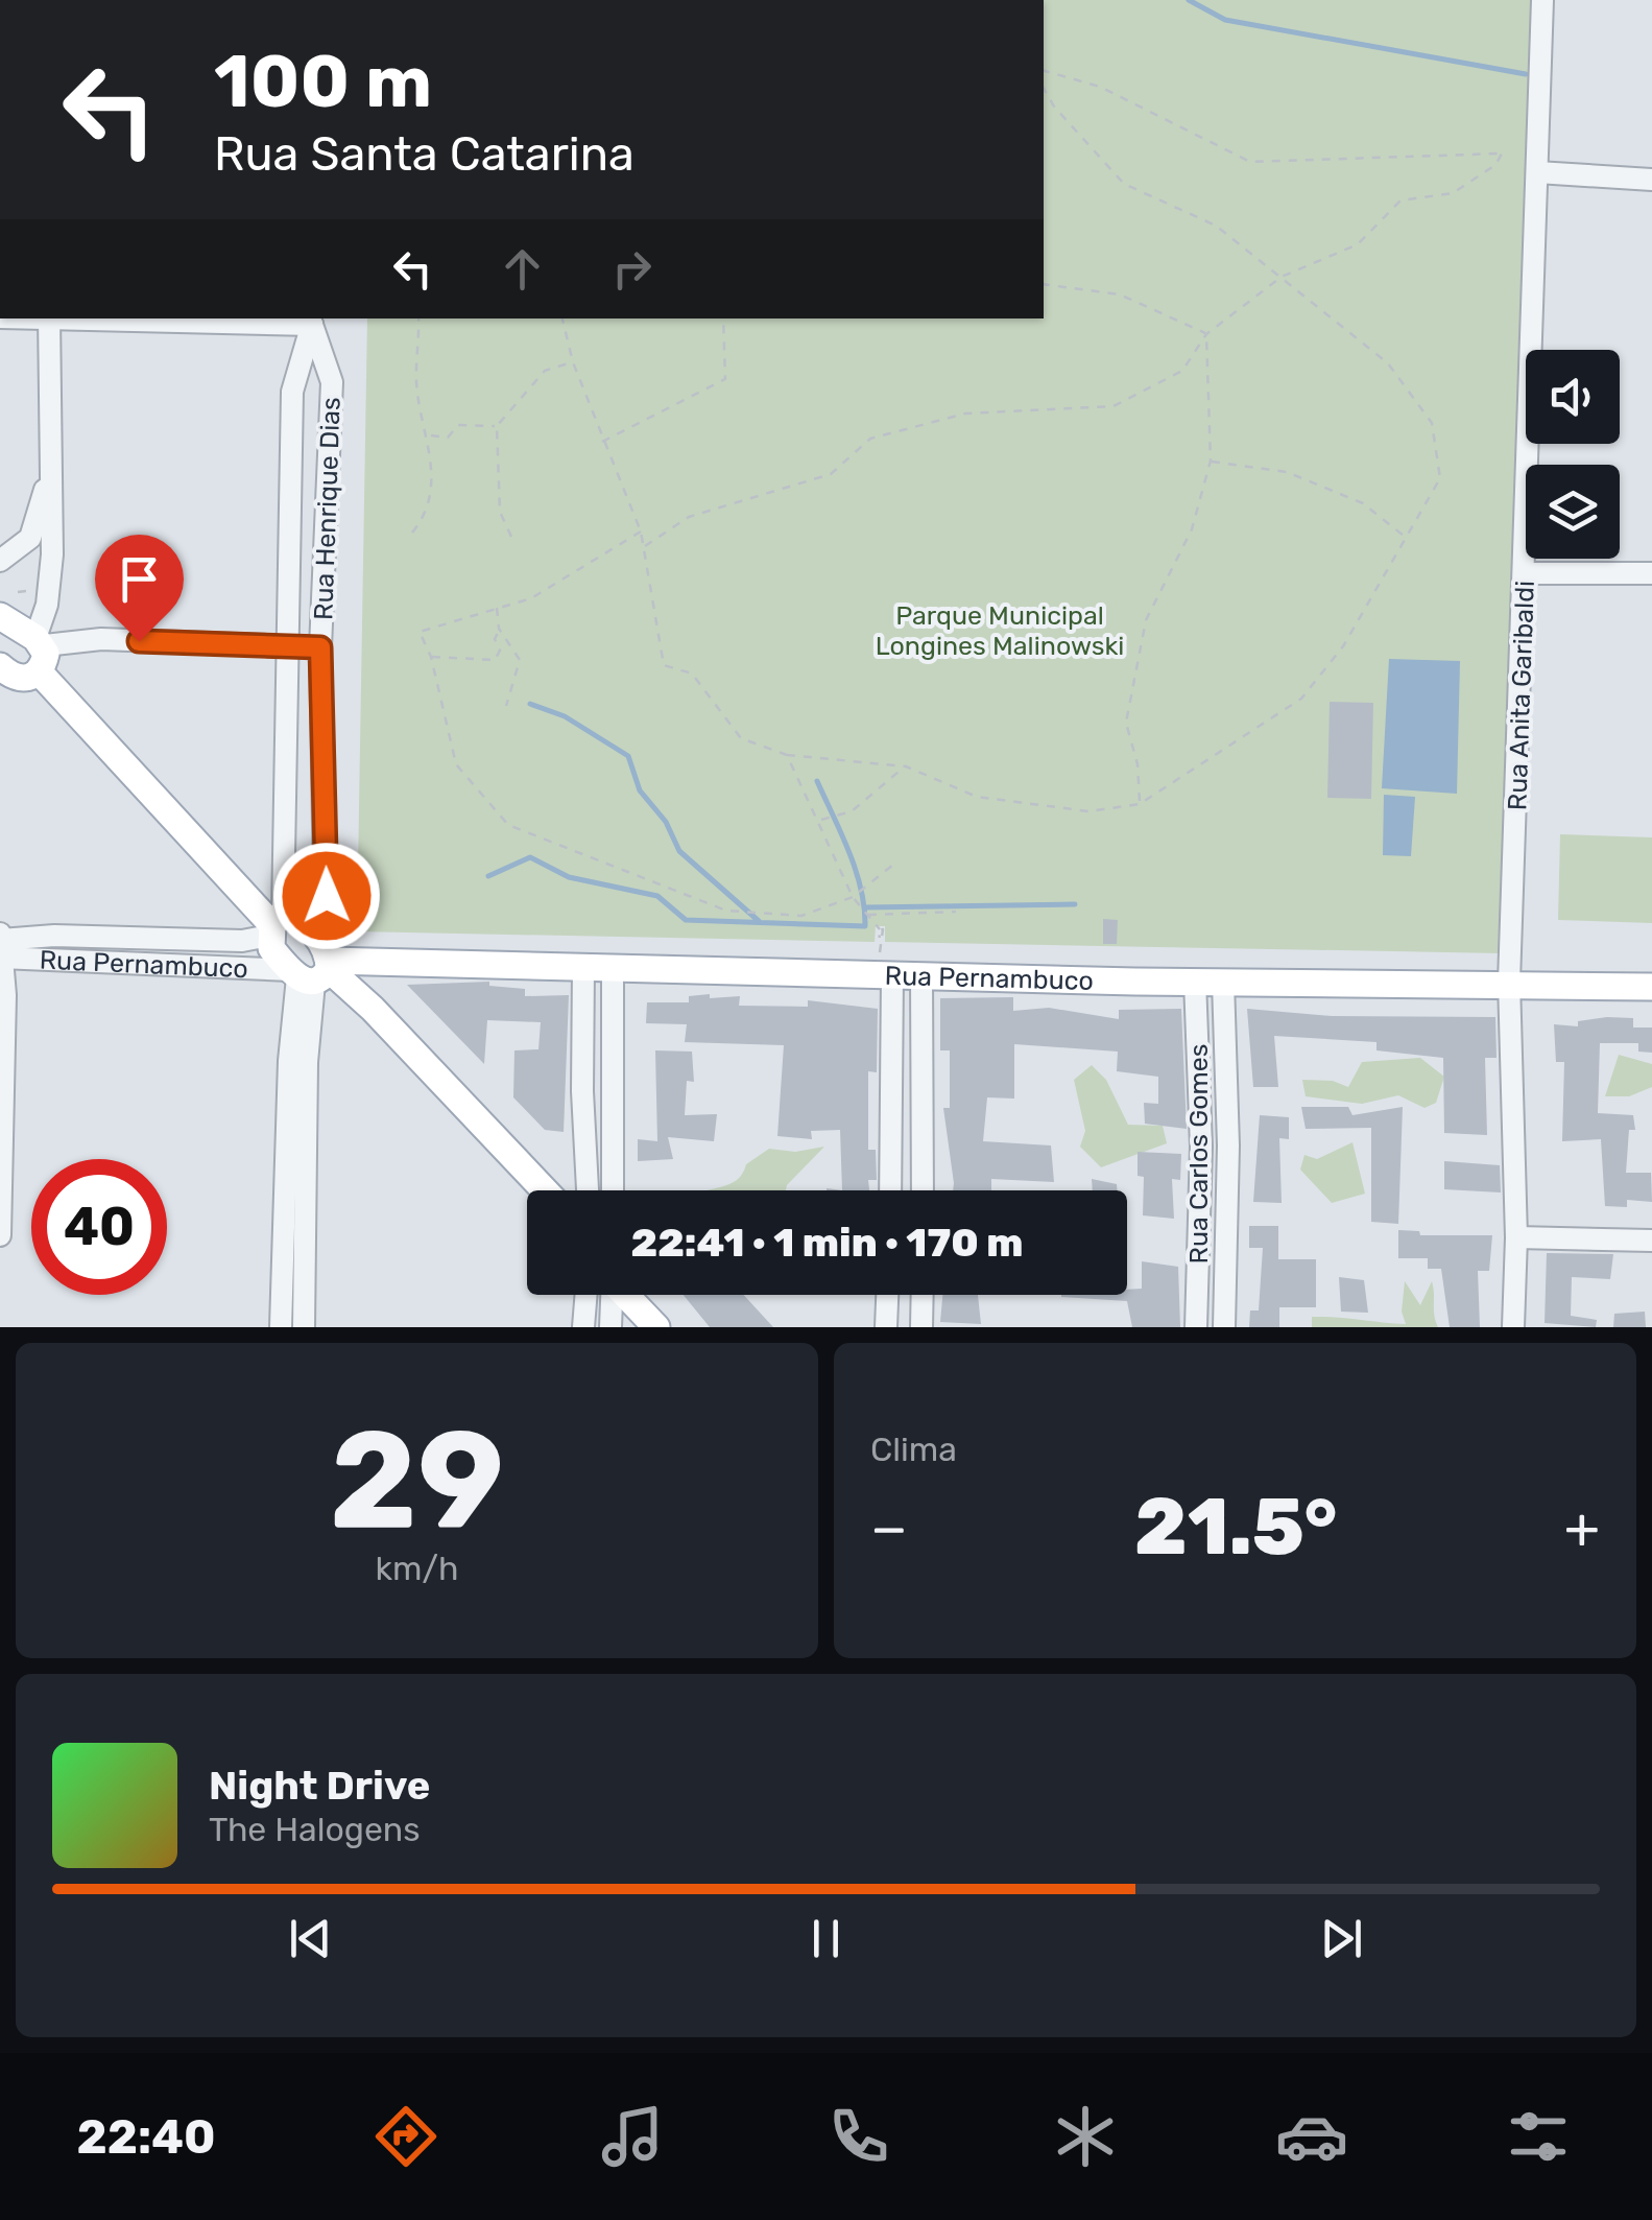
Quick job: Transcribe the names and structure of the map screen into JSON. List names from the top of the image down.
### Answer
{
  "streets": {
    "main road": ["Rua Pernambuco"],
    "street": ["Rua Henrique Dias", "Rua Anita Garibaldi", "Rua Carlos Gomes"]
  },
  "crossings": [
    ["Rua Henrique Dias", "Rua Pernambuco"],
    ["Rua Anita Garibaldi", "Rua Pernambuco"],
    ["Rua Pernambuco", "Rua Carlos Gomes"]
  ],
  "parks": ["Parque Municipal Longines Malinowski"],
  "page": {
    "turn": ["100 m", "Rua Santa Catarina"],
    "limit": "40",
    "trip": "22:41 · 1 min · 170 m",
    "tile": [
      ["29", "km/h"],
      "Clima"
    ],
    "heat": ["−", "21.5°", "+"],
    "song": ["Night Drive", "The Halogens"],
    "tabs": "22:40"
  }
}
